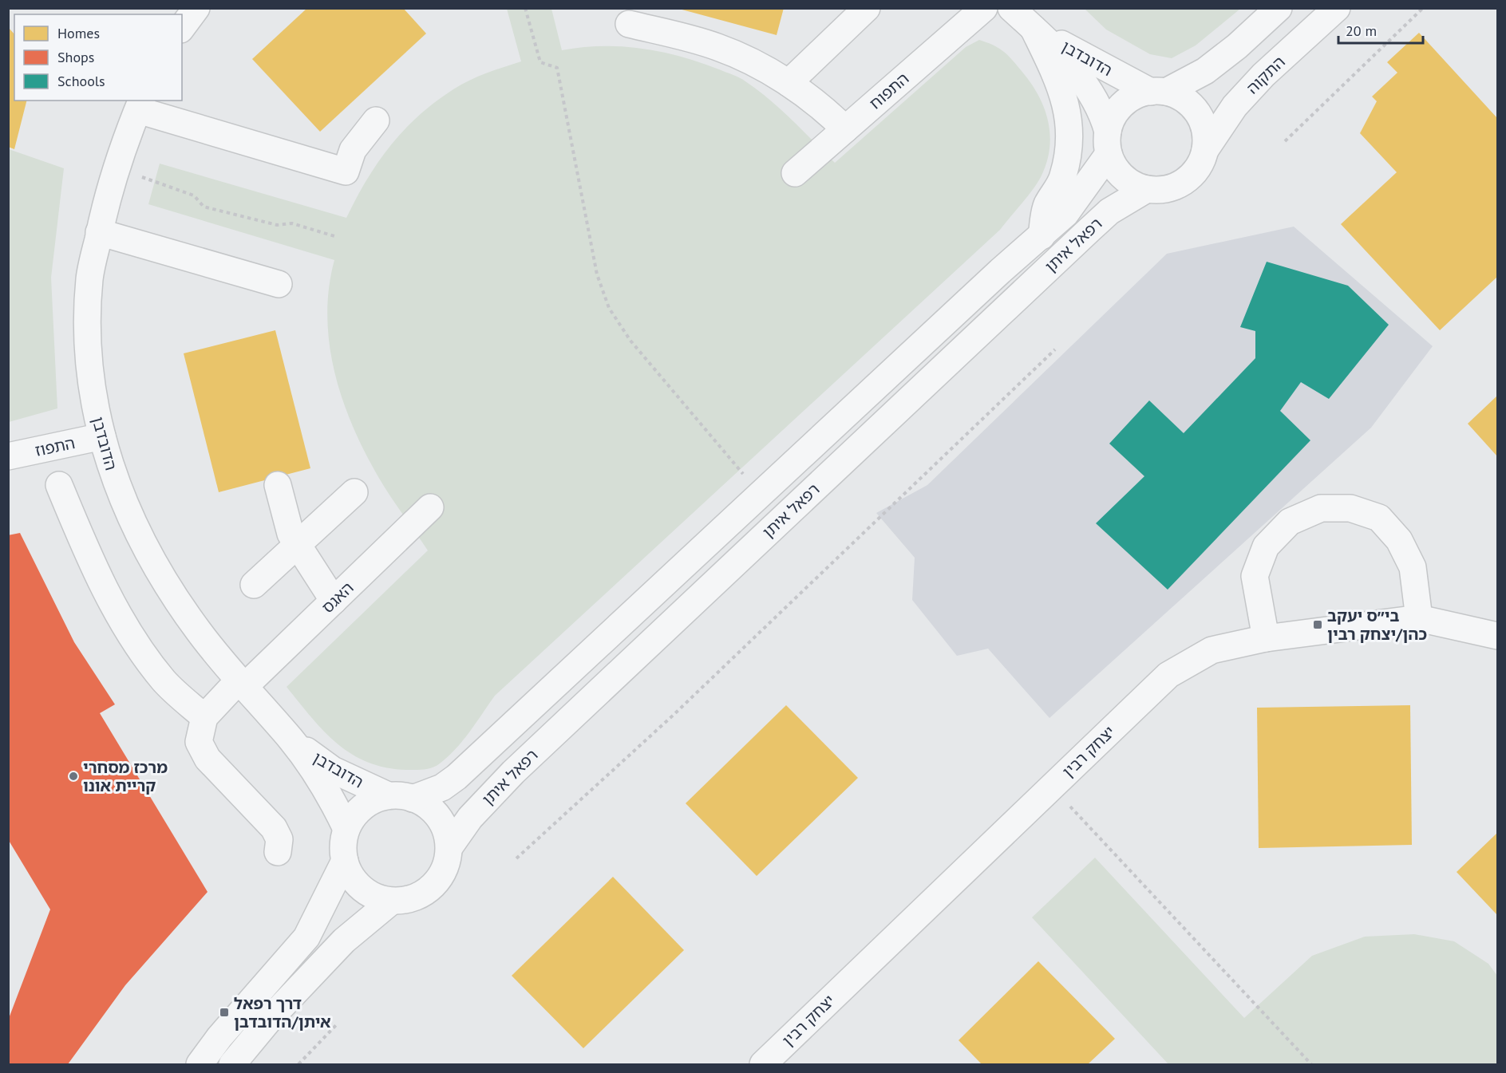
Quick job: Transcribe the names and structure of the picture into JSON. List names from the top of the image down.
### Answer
{
  "streets": {
    "street": [
      "הדובדבן",
      "התקוה",
      "התפוח",
      "רפאל איתן",
      "התפוז",
      "האגס",
      "יצחק רבין"
    ]
  },
  "crossings": [
    ["הדובדבן", "התקוה"],
    ["הדובדבן", "רפאל איתן"],
    ["הדובדבן", "התפוז"],
    ["הדובדבן", "האגס"],
    ["התקוה", "רפאל איתן"]
  ],
  "places": {
    "transit": ["בי״ס יעקב כהן/יצחק רבין", "דרך רפאל איתן/הדובדבן"],
    "other": ["מרכז מסחרי קריית אונו"]
  },
  "legend": ["Homes", "Shops", "Schools"],
  "scale_bar": "20 m"
}
